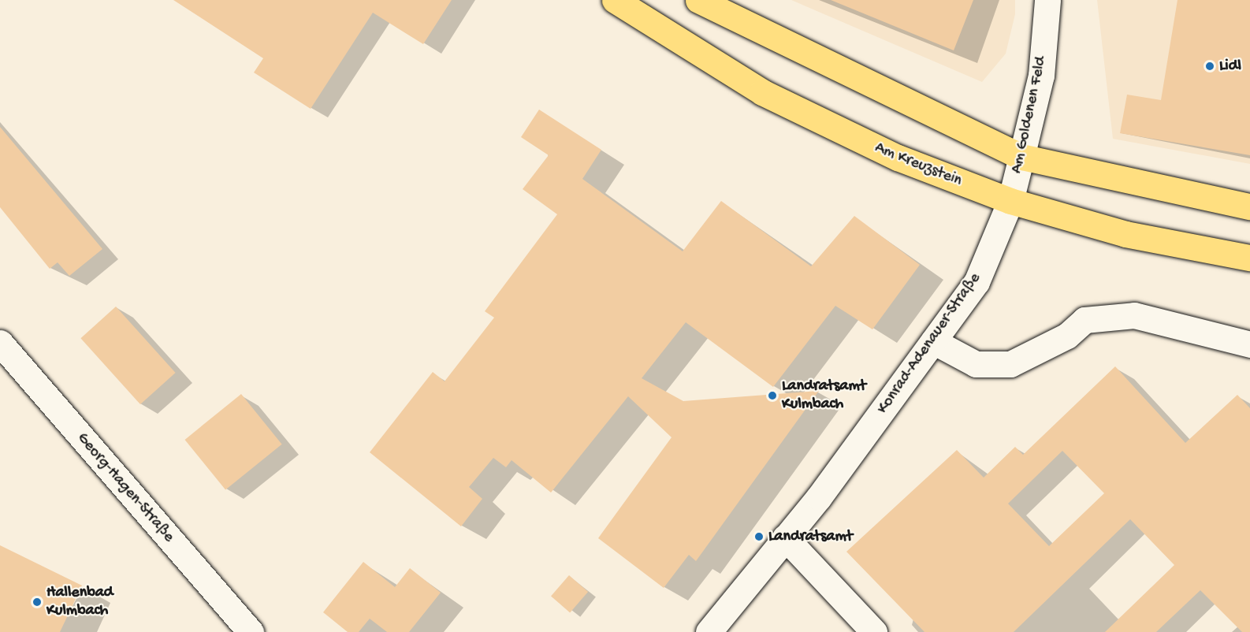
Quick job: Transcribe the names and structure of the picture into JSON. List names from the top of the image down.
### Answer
{
  "streets": {
    "main road": ["Am Kreuzstein"],
    "street": ["Am Goldenen Feld", "Konrad-Adenauer-Straße", "Georg-Hagen-Straße"]
  },
  "crossings": [
    ["Am Goldenen Feld", "Am Kreuzstein"],
    ["Am Goldenen Feld", "Konrad-Adenauer-Straße"],
    ["Am Kreuzstein", "Konrad-Adenauer-Straße"]
  ],
  "places": [
    "Lidl",
    "Landratsamt Kulmbach",
    "Landratsamt",
    "Hallenbad Kulmbach"
  ]
}
